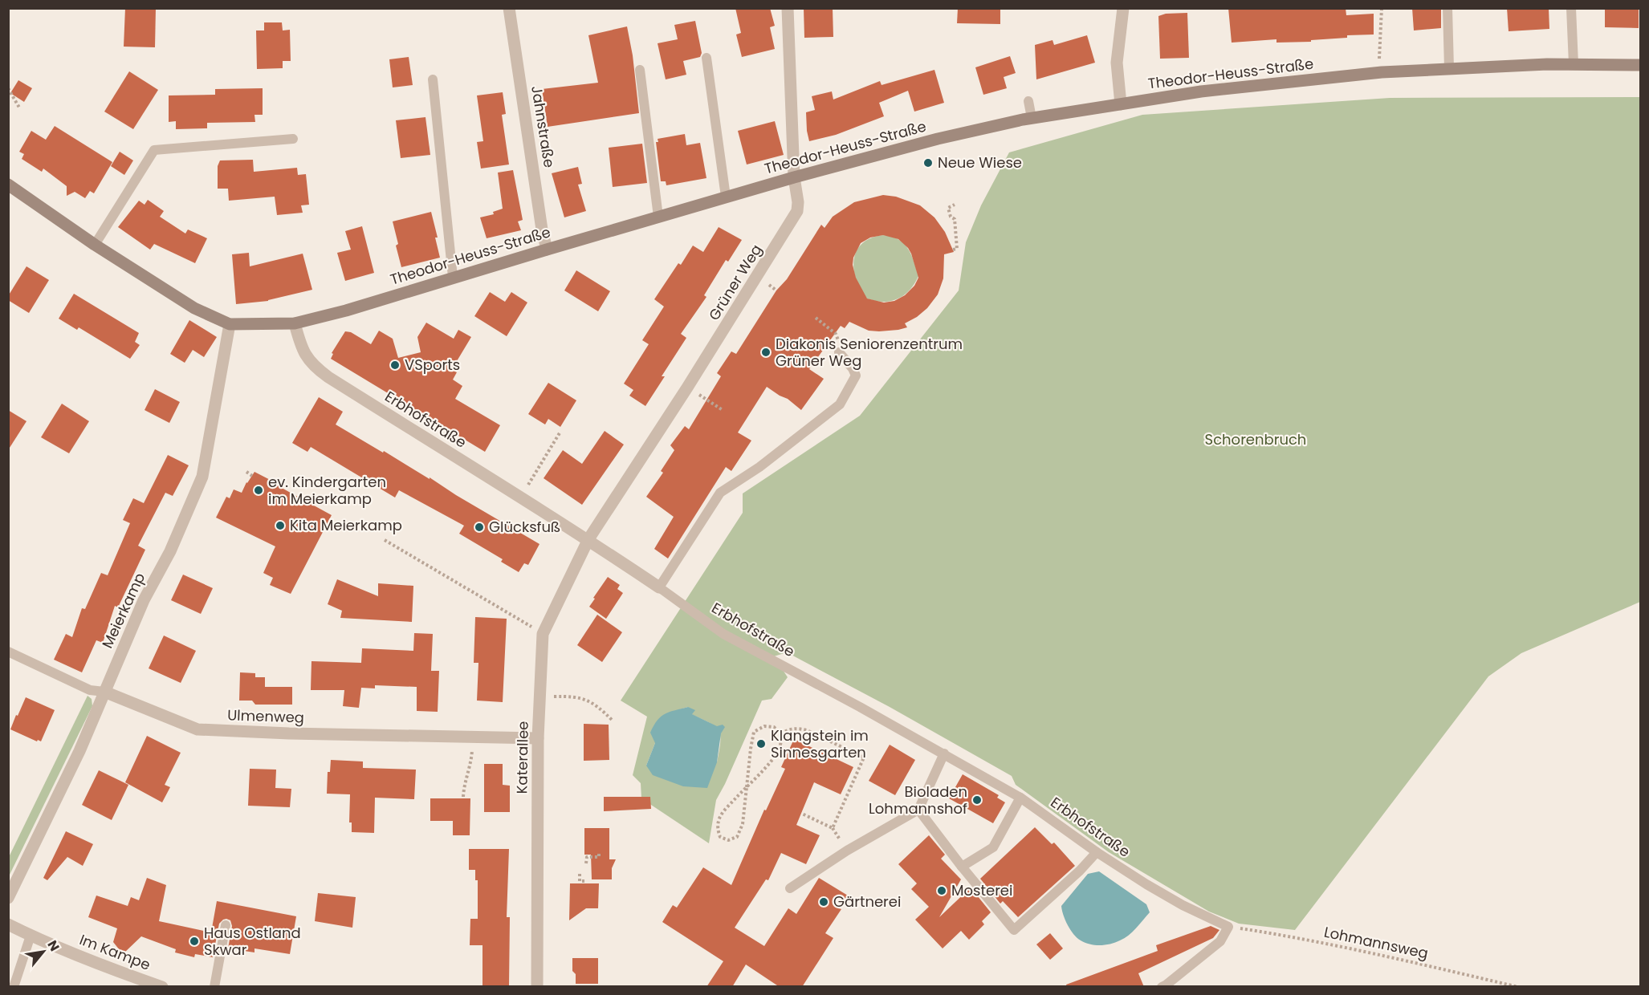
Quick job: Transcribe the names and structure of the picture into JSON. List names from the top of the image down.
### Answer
{
  "streets": {
    "main road": ["Theodor-Heuss-Straße"],
    "street": [
      "Jahnstraße",
      "Grüner Weg",
      "Erbhofstraße",
      "Meierkamp",
      "Ulmenweg",
      "Katerallee",
      "Im Kampe"
    ],
    "path": ["Lohmannsweg"]
  },
  "crossings": [
    ["Theodor-Heuss-Straße", "Jahnstraße"],
    ["Theodor-Heuss-Straße", "Grüner Weg"],
    ["Theodor-Heuss-Straße", "Erbhofstraße"],
    ["Theodor-Heuss-Straße", "Meierkamp"],
    ["Grüner Weg", "Erbhofstraße"],
    ["Grüner Weg", "Katerallee"],
    ["Erbhofstraße", "Katerallee"],
    ["Erbhofstraße", "Lohmannsweg"],
    ["Meierkamp", "Ulmenweg"],
    ["Ulmenweg", "Katerallee"]
  ],
  "parks": ["Schorenbruch"],
  "places": [
    "Neue Wiese",
    "Diakonis Seniorenzentrum Grüner Weg",
    "VSports",
    "ev. Kindergarten im Meierkamp",
    "Kita Meierkamp",
    "Glücksfuß",
    "Klangstein im Sinnesgarten",
    "Bioladen Lohmannshof",
    "Mosterei",
    "Gärtnerei",
    "Haus Ostland Skwar"
  ],
  "north": "top right"
}
